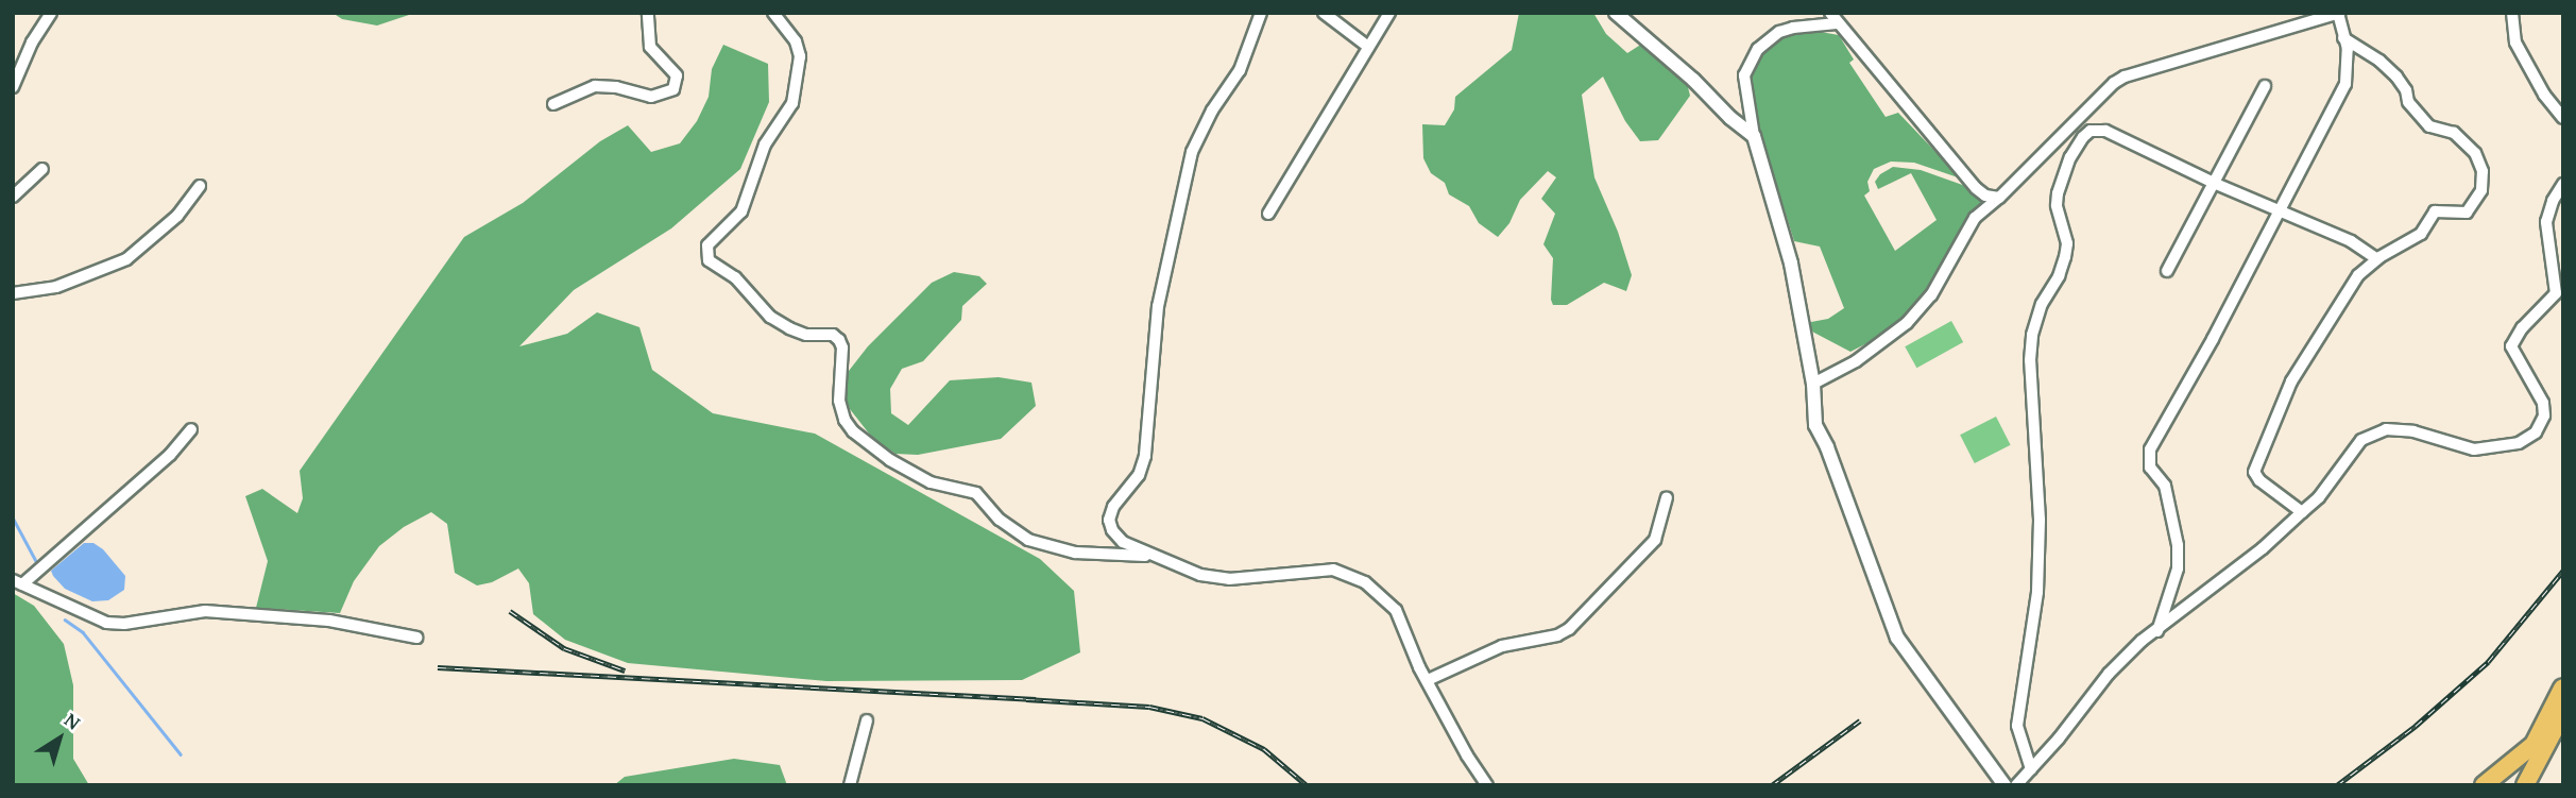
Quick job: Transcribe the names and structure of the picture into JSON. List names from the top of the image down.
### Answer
{
  "north": "top right"
}
